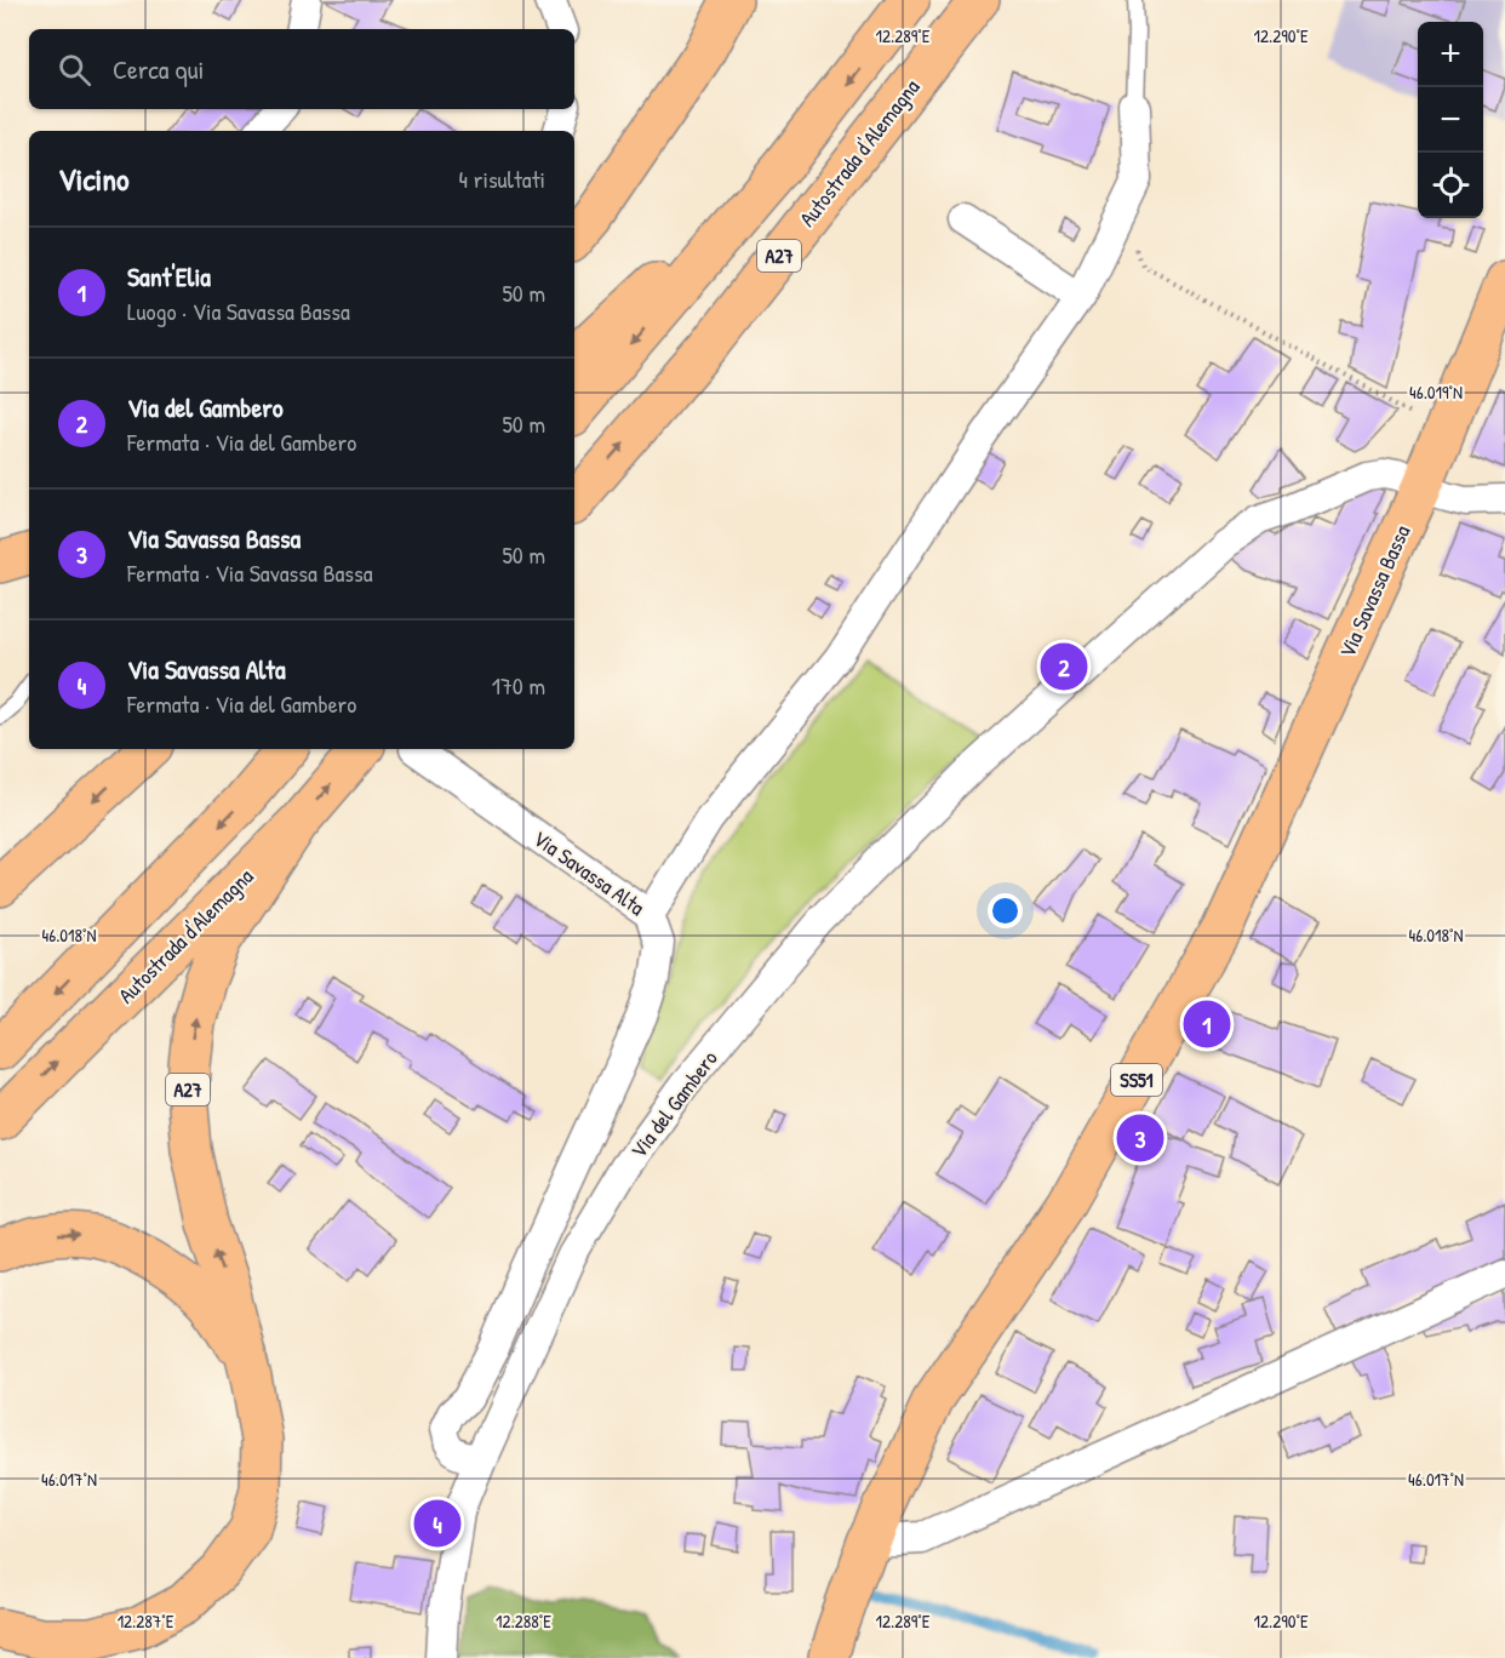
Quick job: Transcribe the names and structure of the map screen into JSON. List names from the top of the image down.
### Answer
{
  "streets": {
    "main road": [
      "Autostrada d'Alemagna",
      "A27",
      "Via Savassa Bassa",
      "SS51"
    ],
    "street": ["Via Savassa Alta", "Via del Gambero"]
  },
  "crossings": [
    ["Autostrada d'Alemagna", "A27"],
    ["Via Savassa Bassa", "Via del Gambero"],
    ["Via Savassa Alta", "Via del Gambero"]
  ],
  "page": {
    "map_buttons": ["+", "−"],
    "search": "Cerca qui",
    "heading": ["Vicino", "4 risultati"],
    "list": [
      {
        "mark": "1",
        "name": "Sant'Elia",
        "note": "Luogo · Via Savassa Bassa",
        "value": "50 m"
      },
      {
        "mark": "2",
        "name": "Via del Gambero",
        "note": "Fermata · Via del Gambero",
        "value": "50 m"
      },
      {
        "mark": "3",
        "name": "Via Savassa Bassa",
        "note": "Fermata · Via Savassa Bassa",
        "value": "50 m"
      },
      {
        "mark": "4",
        "name": "Via Savassa Alta",
        "note": "Fermata · Via del Gambero",
        "value": "170 m"
      }
    ],
    "pins": [
      "2",
      "1",
      "3",
      "4"
    ]
  },
  "coordinates": [
    "12.289°E",
    "12.290°E",
    "46.019°N",
    "46.018°N",
    "46.017°N",
    "12.287°E",
    "12.288°E"
  ]
}
